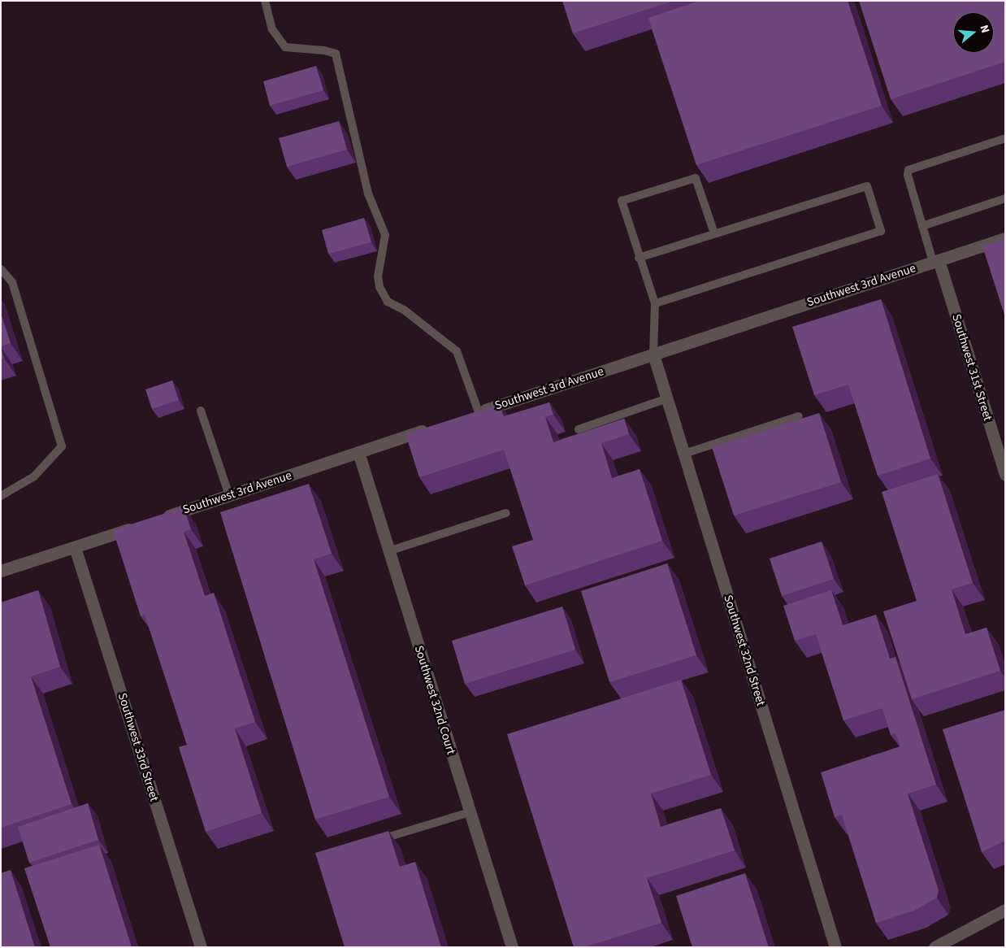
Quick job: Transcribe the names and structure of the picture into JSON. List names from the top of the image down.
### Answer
{
  "streets": {
    "street": [
      "Southwest 3rd Avenue",
      "Southwest 31st Street",
      "Southwest 32nd Street",
      "Southwest 32nd Court",
      "Southwest 33rd Street"
    ]
  },
  "crossings": [
    ["Southwest 3rd Avenue", "Southwest 31st Street"],
    ["Southwest 3rd Avenue", "Southwest 32nd Street"],
    ["Southwest 3rd Avenue", "Southwest 32nd Court"]
  ],
  "north": "right"
}
